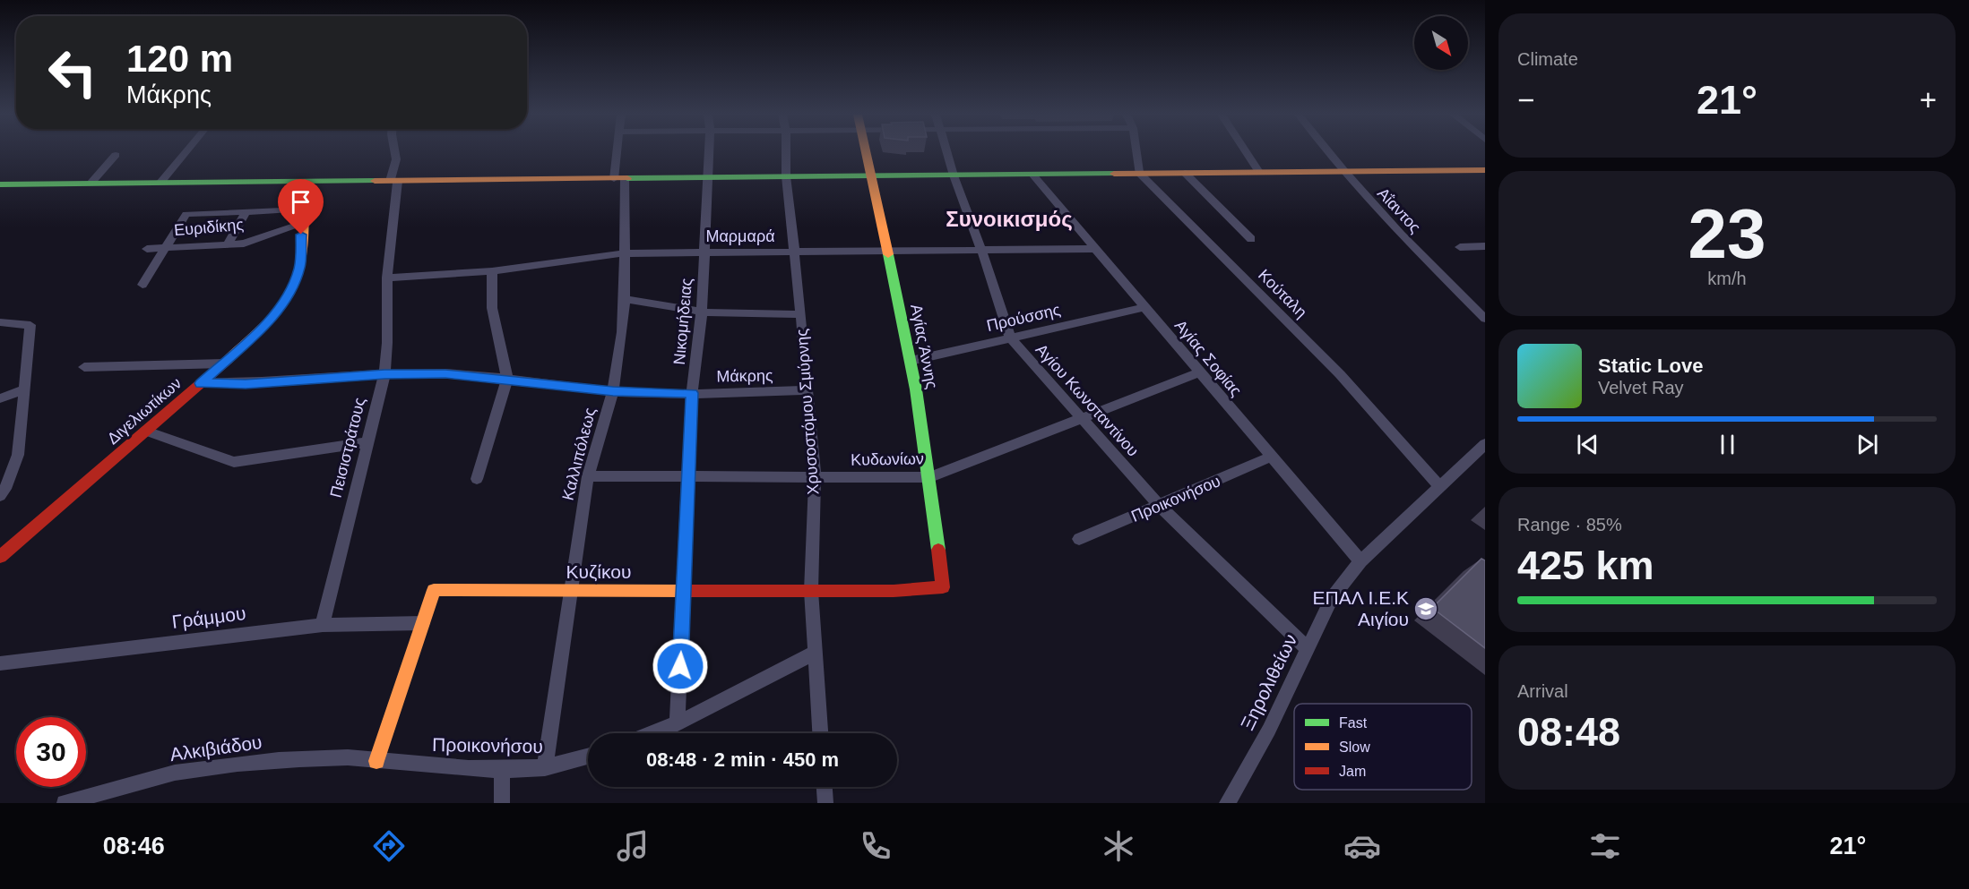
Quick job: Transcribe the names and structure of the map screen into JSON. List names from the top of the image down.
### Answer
{
  "streets": {
    "main road": ["Αγίας Άννης", "Διγελιωτίκων", "Κυζίκου"],
    "street": [
      "Αΐαντος",
      "Ευριδίκης",
      "Μαρμαρά",
      "Κούταλη",
      "Προύσσης",
      "Νικομήδειας",
      "Αγίας Σοφίας",
      "Μάκρης",
      "Αγίου Κωνσταντίνου",
      "Χρυσοστόμου Σμύρνης",
      "Πεισιστράτους",
      "Καλλιπόλεως",
      "Κυδωνίων",
      "Προικονήσου",
      "Γράμμου",
      "Ξηρολιθείων",
      "Αλκιβιάδου"
    ]
  },
  "crossings": [
    ["Ευριδίκης", "Διγελιωτίκων"],
    ["Μαρμαρά", "Νικομήδειας"],
    ["Μαρμαρά", "Αγίας Άννης"],
    ["Μαρμαρά", "Αγίας Σοφίας"],
    ["Μαρμαρά", "Αγίου Κωνσταντίνου"],
    ["Μαρμαρά", "Χρυσοστόμου Σμύρνης"],
    ["Μαρμαρά", "Πεισιστράτους"],
    ["Μαρμαρά", "Καλλιπόλεως"],
    ["Κούταλη", "Ξηρολιθείων"],
    ["Προύσσης", "Αγίας Άννης"],
    ["Προύσσης", "Αγίας Σοφίας"],
    ["Προύσσης", "Αγίου Κωνσταντίνου"],
    ["Νικομήδειας", "Μάκρης"],
    ["Νικομήδειας", "Κυδωνίων"],
    ["Νικομήδειας", "Κυζίκου"],
    ["Αγίας Άννης", "Κυδωνίων"],
    ["Αγίας Άννης", "Κυζίκου"],
    ["Αγίας Σοφίας", "Κυδωνίων"],
    ["Αγίας Σοφίας", "Προικονήσου"],
    ["Αγίας Σοφίας", "Ξηρολιθείων"],
    ["Μάκρης", "Διγελιωτίκων"],
    ["Μάκρης", "Χρυσοστόμου Σμύρνης"],
    ["Μάκρης", "Πεισιστράτους"],
    ["Μάκρης", "Καλλιπόλεως"],
    ["Αγίου Κωνσταντίνου", "Κυδωνίων"],
    ["Αγίου Κωνσταντίνου", "Προικονήσου"],
    ["Αγίου Κωνσταντίνου", "Ξηρολιθείων"],
    ["Χρυσοστόμου Σμύρνης", "Κυδωνίων"],
    ["Χρυσοστόμου Σμύρνης", "Κυζίκου"],
    ["Πεισιστράτους", "Γράμμου"],
    ["Καλλιπόλεως", "Κυδωνίων"],
    ["Καλλιπόλεως", "Προικονήσου"],
    ["Καλλιπόλεως", "Κυζίκου"],
    ["Προικονήσου", "Κυζίκου"],
    ["Προικονήσου", "Αλκιβιάδου"],
    ["Κυζίκου", "Γράμμου"],
    ["Κυζίκου", "Αλκιβιάδου"]
  ],
  "districts": ["Συνοικισμός"],
  "places": {
    "school or university": ["ΕΠΑΛ Ι.Ε.Κ Αιγίου"]
  },
  "legend": ["Fast", "Slow", "Jam"],
  "north": "bottom right",
  "page": {
    "tile": [
      "Climate",
      ["23", "km/h"],
      ["Range · 85%", "425 km"],
      ["Arrival", "08:48"]
    ],
    "turn": ["120 m", "Μάκρης"],
    "heat": ["−", "21°", "+"],
    "song": ["Static Love", "Velvet Ray"],
    "limit": "30",
    "trip": "08:48 · 2 min · 450 m",
    "tabs": ["08:46", "21°"]
  }
}
